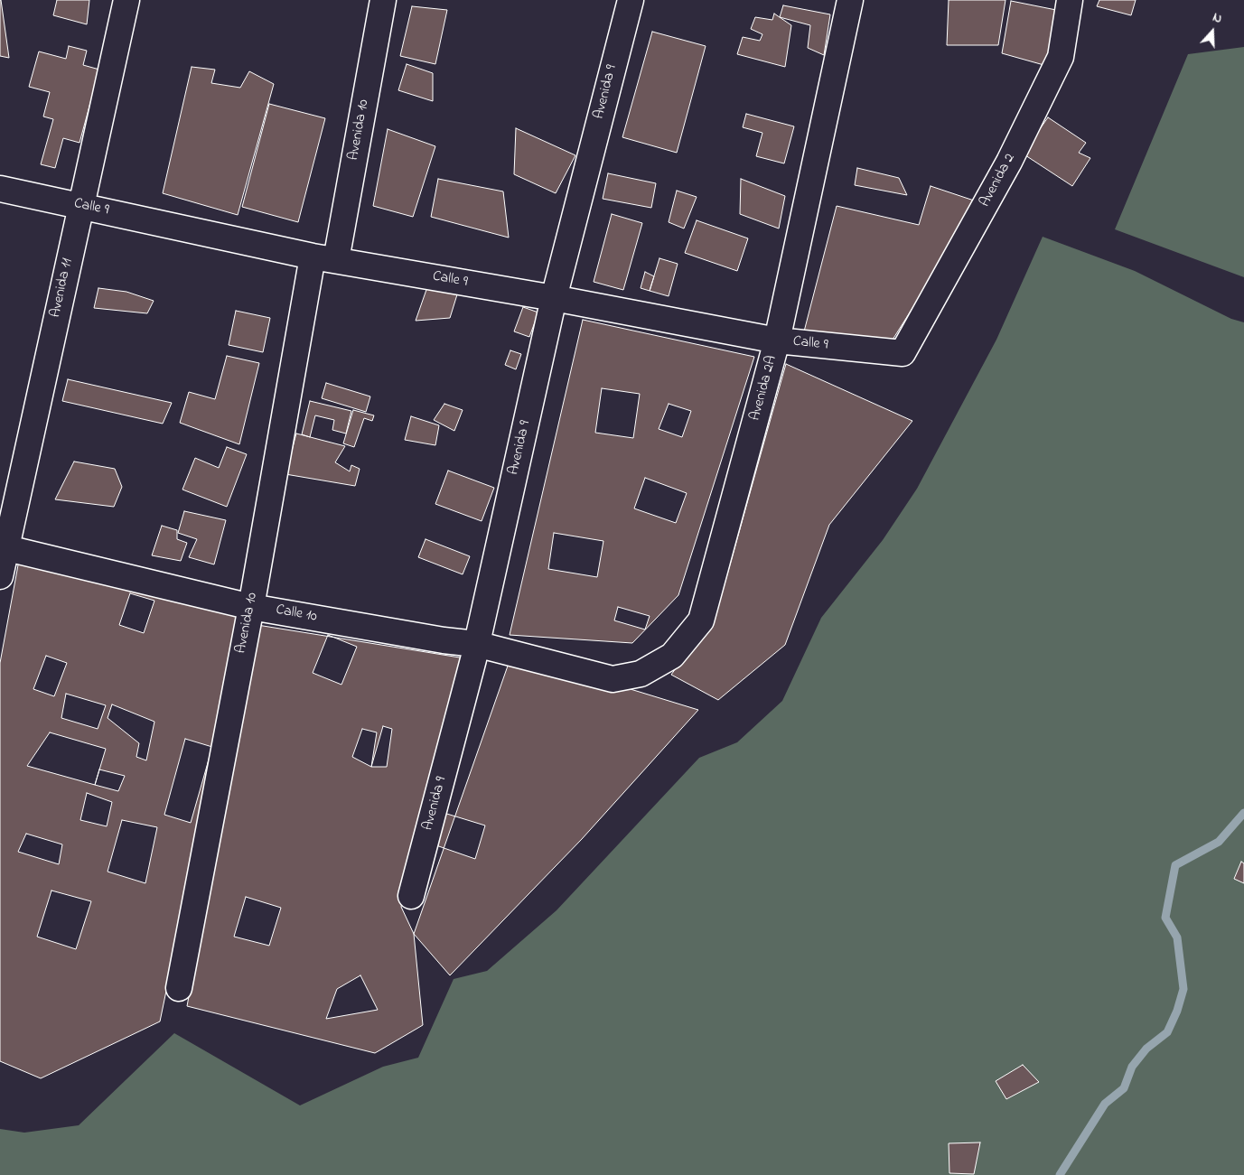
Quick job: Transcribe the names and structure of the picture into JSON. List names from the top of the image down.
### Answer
{
  "streets": {
    "street": [
      "Avenida 9",
      "Avenida 10",
      "Avenida 2",
      "Calle 9",
      "Avenida 11",
      "Avenida 2A",
      "Calle 10"
    ]
  },
  "crossings": [
    ["Avenida 9", "Calle 9"],
    ["Avenida 9", "Calle 10"],
    ["Avenida 10", "Calle 9"],
    ["Avenida 10", "Calle 10"],
    ["Avenida 2", "Calle 9"],
    ["Calle 9", "Avenida 11"],
    ["Calle 9", "Avenida 2A"],
    ["Avenida 11", "Calle 10"],
    ["Avenida 2A", "Calle 10"]
  ],
  "north": "top"
}
